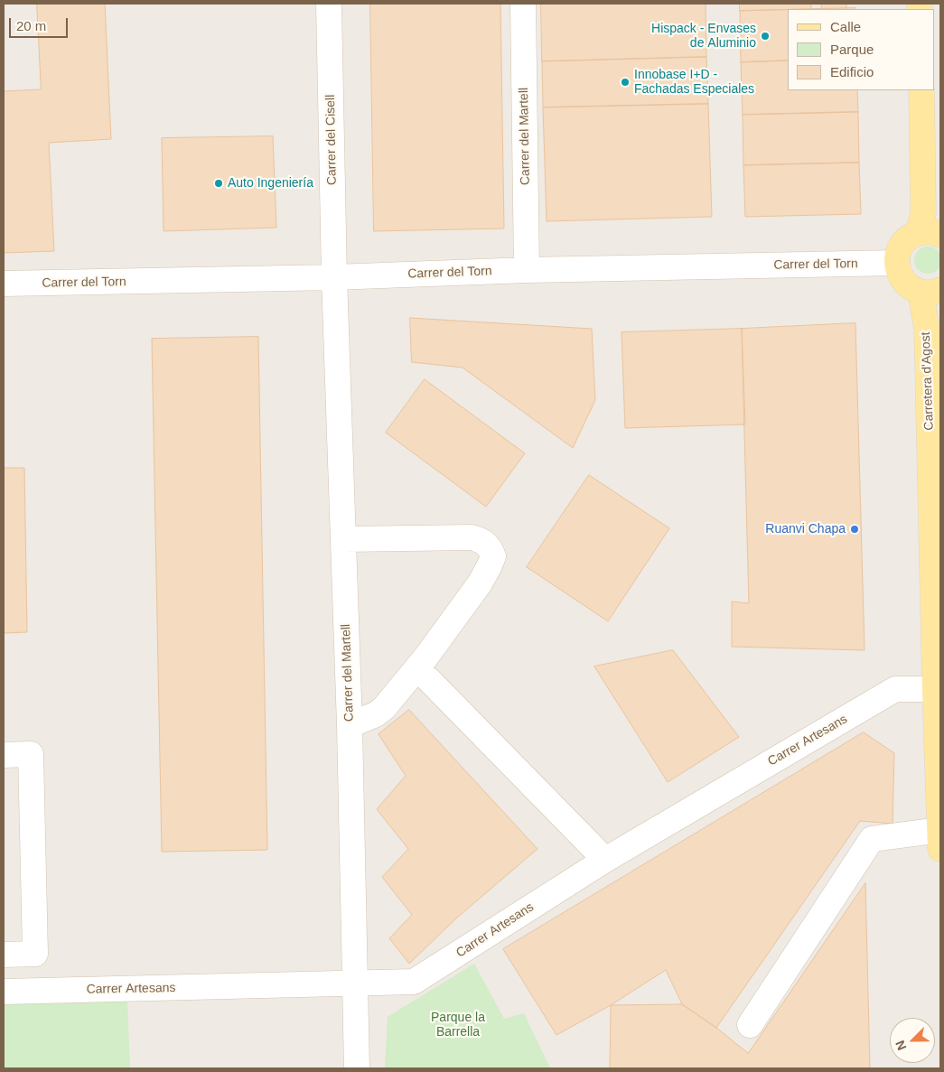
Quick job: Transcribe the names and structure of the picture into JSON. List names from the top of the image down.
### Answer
{
  "streets": {
    "main road": ["Carretera d'Agost"],
    "street": [
      "Carrer del Martell",
      "Carrer del Cisell",
      "Carrer del Torn",
      "Carrer Artesans"
    ]
  },
  "crossings": [
    ["Carrer del Martell", "Carrer del Cisell"],
    ["Carrer del Martell", "Carrer del Torn"],
    ["Carrer del Martell", "Carrer Artesans"],
    ["Carrer del Cisell", "Carrer del Torn"],
    ["Carretera d'Agost", "Carrer Artesans"]
  ],
  "parks": ["Parque la Barrella"],
  "places": [
    "Hispack - Envases de Aluminio",
    "Innobase I+D - Fachadas Especiales",
    "Auto Ingeniería",
    "Ruanvi Chapa"
  ],
  "legend": ["Calle", "Parque", "Edificio"],
  "scale_bar": "20 m",
  "north": "bottom left"
}
